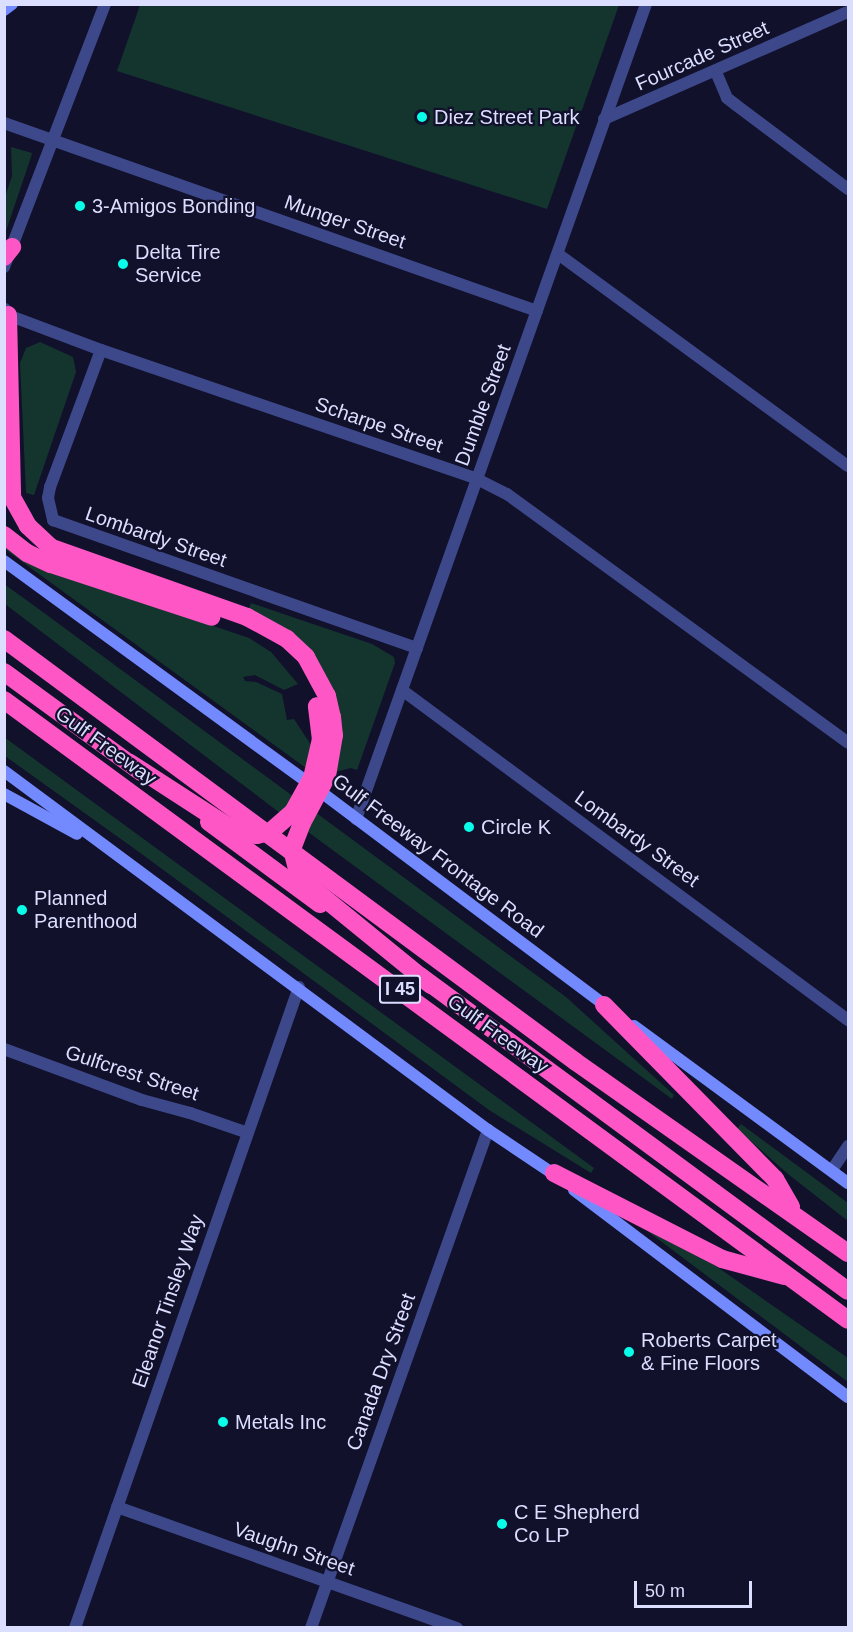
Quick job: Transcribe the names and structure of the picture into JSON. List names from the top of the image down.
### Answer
{
  "streets": {
    "highway": ["Gulf Freeway", "I 45"],
    "main road": ["Gulf Freeway Frontage Road"],
    "street": [
      "Fourcade Street",
      "Munger Street",
      "Dumble Street",
      "Scharpe Street",
      "Lombardy Street",
      "Gulfcrest Street",
      "Eleanor Tinsley Way",
      "Canada Dry Street",
      "Vaughn Street"
    ]
  },
  "crossings": [
    ["Fourcade Street", "Dumble Street"],
    ["Munger Street", "Dumble Street"],
    ["Dumble Street", "Scharpe Street"],
    ["Dumble Street", "Lombardy Street"],
    ["Dumble Street", "Gulf Freeway Frontage Road"],
    ["Scharpe Street", "Lombardy Street"],
    ["Gulfcrest Street", "Eleanor Tinsley Way"],
    ["Eleanor Tinsley Way", "Vaughn Street"],
    ["Canada Dry Street", "Vaughn Street"]
  ],
  "places": [
    "Diez Street Park",
    "3-Amigos Bonding",
    "Delta Tire Service",
    "Circle K",
    "Planned Parenthood",
    "Roberts Carpet & Fine Floors",
    "Metals Inc",
    "C E Shepherd Co LP"
  ],
  "scale_bar": "50 m"
}
